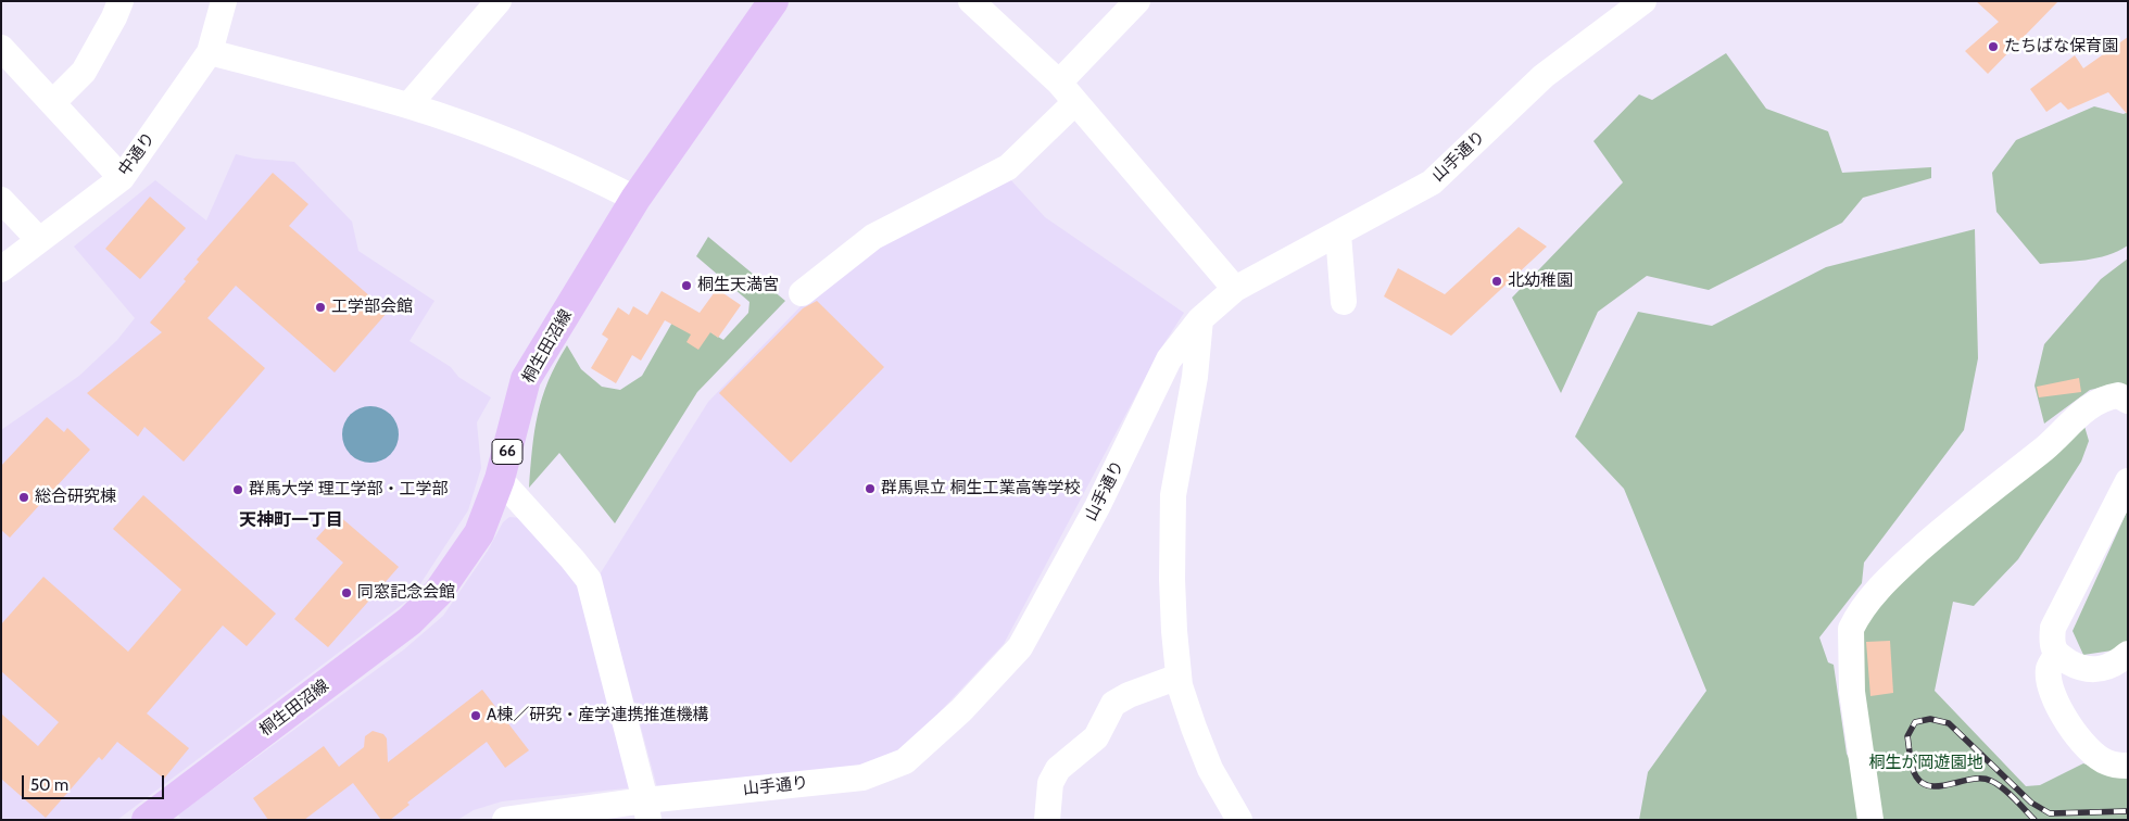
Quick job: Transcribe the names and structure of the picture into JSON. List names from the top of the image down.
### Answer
{
  "streets": {
    "main road": ["桐生田沼線", "66"],
    "street": ["中通り", "山手通り"]
  },
  "districts": ["天神町一丁目"],
  "parks": ["桐生が岡遊園地"],
  "places": [
    "たちばな保育園",
    "北幼稚園",
    "桐生天満宮",
    "工学部会館",
    "群馬県立 桐生工業高等学校",
    "群馬大学 理工学部・工学部",
    "総合研究棟",
    "同窓記念会館",
    "A棟／研究・産学連携推進機構"
  ],
  "scale_bar": "50 m"
}
